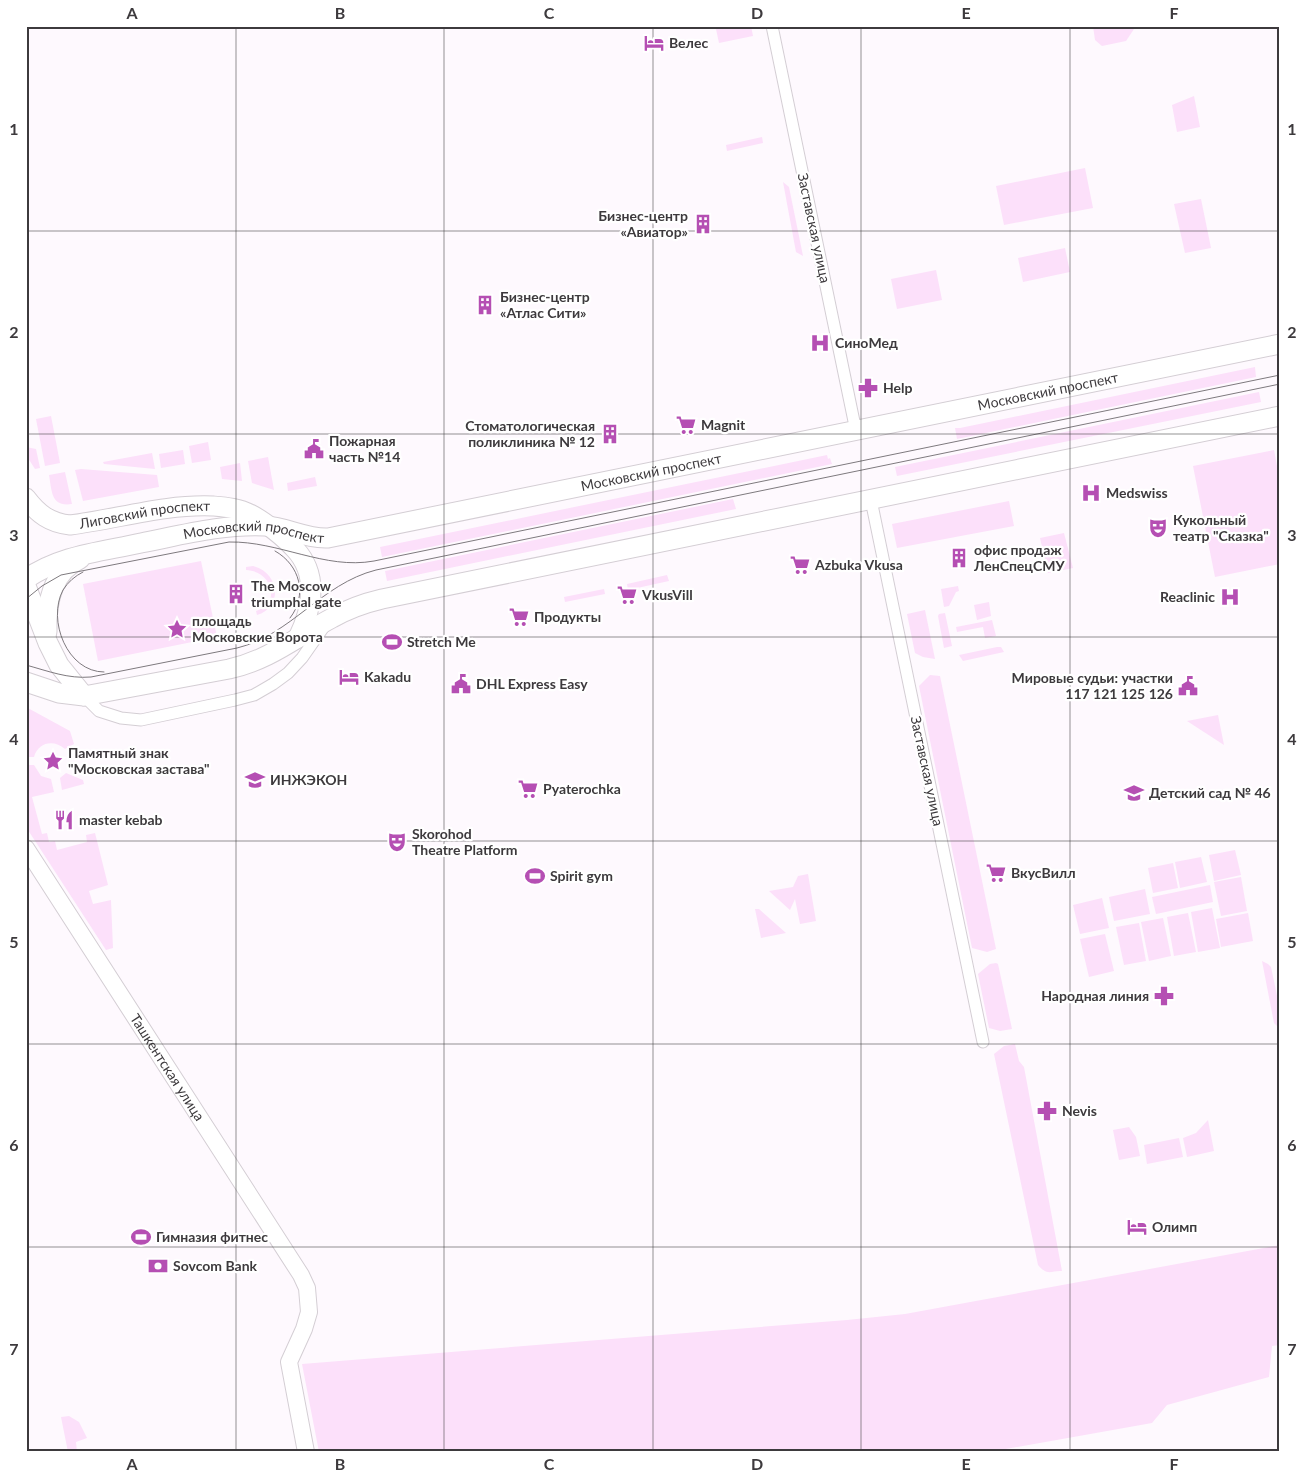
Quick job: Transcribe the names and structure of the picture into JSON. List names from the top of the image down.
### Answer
{
  "streets": {
    "main road": ["Московский проспект", "Лиговский проспект"],
    "street": ["Заставская улица", "Ташкентская улица"]
  },
  "crossings": [
    ["Заставская улица", "Московский проспект"],
    ["Московский проспект", "Лиговский проспект"]
  ],
  "places": {
    "hotel": ["Велес", "Kakadu", "Олимп"],
    "building": [
      "Бизнес-центр «Авиатор»",
      "Бизнес-центр «Атлас Сити»",
      "Стоматологическая поликлиника № 12",
      "офис продаж ЛенСпецСМУ",
      "The Moscow triumphal gate"
    ],
    "hospital": ["СиноМед", "Medswiss", "Reaclinic"],
    "pharmacy": ["Help", "Народная линия", "Nevis"],
    "supermarket": [
      "Magnit",
      "Azbuka Vkusa",
      "VkusVill",
      "Продукты",
      "Pyaterochka",
      "ВкусВилл"
    ],
    "public building": ["Пожарная часть №14", "DHL Express Easy", "Мировые судьи: участки 117 121 125 126"],
    "theatre": ["Кукольный театр \"Сказка\"", "Skorohod Theatre Platform"],
    "place": ["площадь Московские Ворота", "Памятный знак \"Московская застава\""],
    "sports": ["Stretch Me", "Spirit gym", "Гимназия фитнес"],
    "school or university": ["ИНЖЭКОН", "Детский сад № 46"],
    "restaurant": ["master kebab"],
    "bank": ["Sovcom Bank"]
  },
  "grid": {
    "columns": [
      "A",
      "B",
      "C",
      "D",
      "E",
      "F"
    ],
    "rows": [
      "1",
      "2",
      "3",
      "4",
      "5",
      "6",
      "7"
    ]
  }
}
